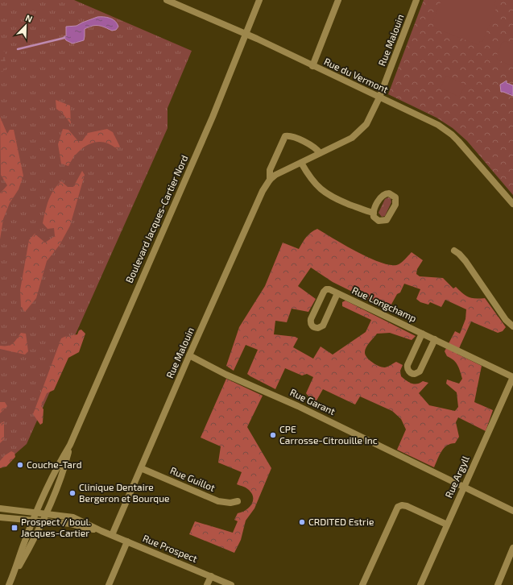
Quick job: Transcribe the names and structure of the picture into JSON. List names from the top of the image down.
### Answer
{
  "streets": {
    "street": [
      "Rue Malouin",
      "Rue du Vermont",
      "Boulevard Jacques-Cartier Nord",
      "Rue Longchamp",
      "Rue Garant",
      "Rue Argyll",
      "Rue Guillot",
      "Rue Prospect"
    ]
  },
  "crossings": [
    ["Rue Malouin", "Rue du Vermont"],
    ["Rue Malouin", "Rue Garant"],
    ["Rue Malouin", "Rue Guillot"],
    ["Rue Malouin", "Rue Prospect"],
    ["Rue du Vermont", "Boulevard Jacques-Cartier Nord"],
    ["Boulevard Jacques-Cartier Nord", "Rue Prospect"],
    ["Rue Longchamp", "Rue Argyll"],
    ["Rue Garant", "Rue Argyll"]
  ],
  "places": {
    "other": [
      "CPE Carrosse-Citrouille Inc",
      "Couche-Tard",
      "Clinique Dentaire Bergeron et Bourque",
      "CRDITED Estrie"
    ],
    "transit": ["Prospect / boul. Jacques-Cartier"]
  },
  "north": "top right"
}
